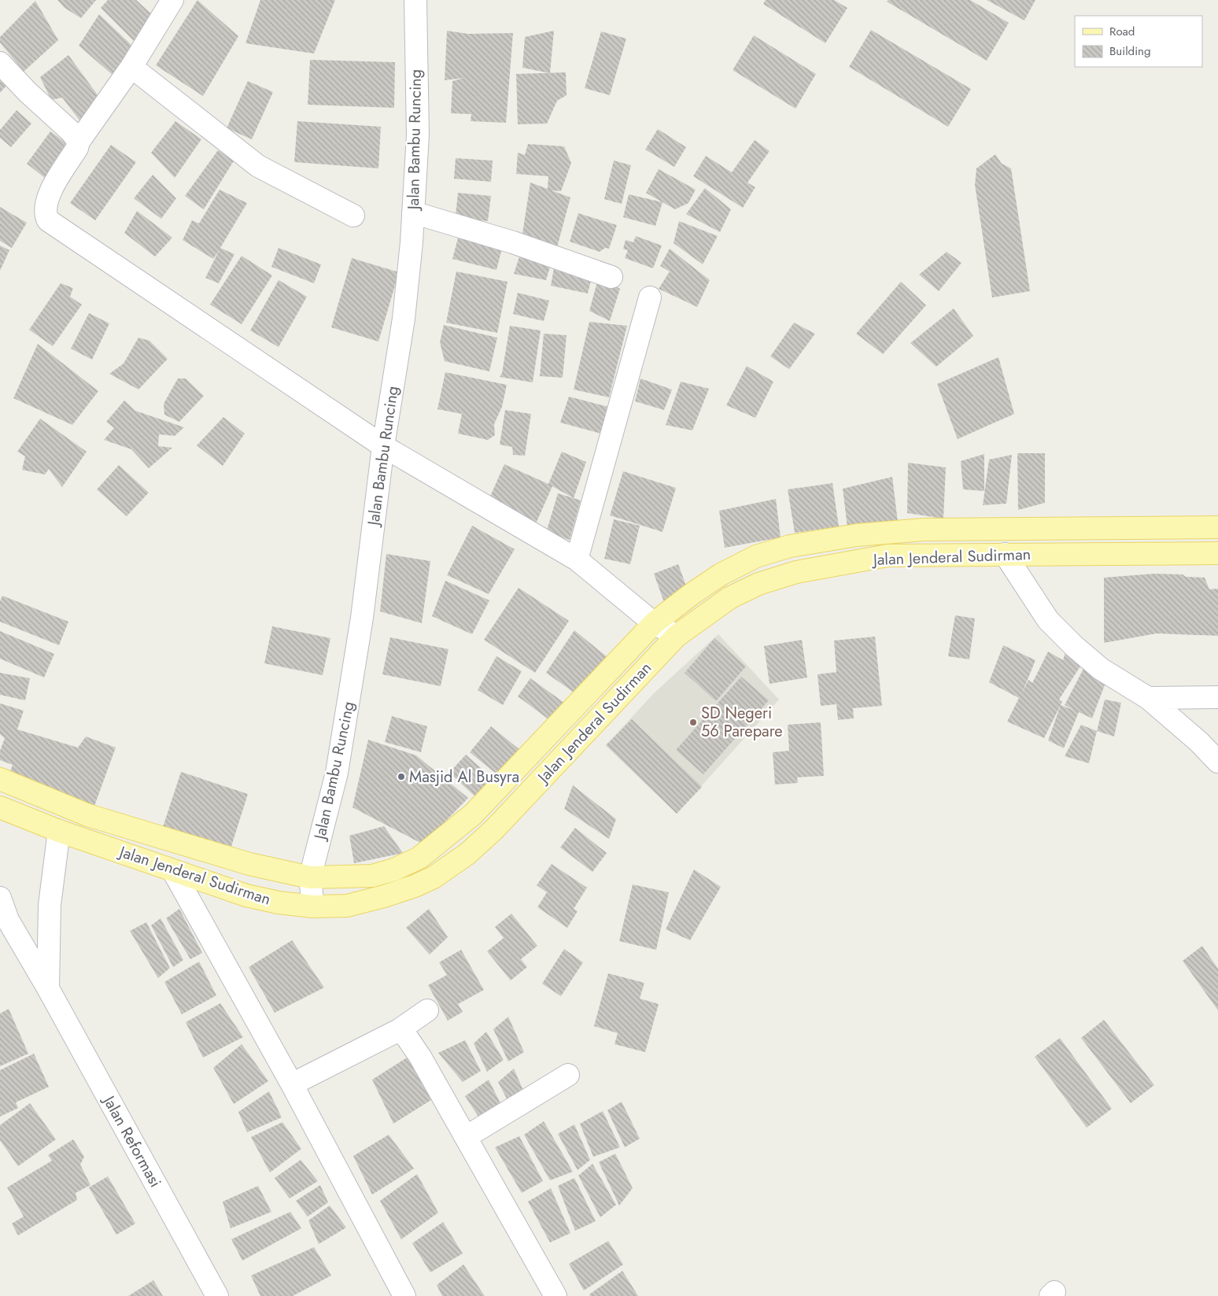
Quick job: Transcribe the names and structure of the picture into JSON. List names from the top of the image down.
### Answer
{
  "streets": {
    "main road": ["Jalan Jenderal Sudirman"],
    "street": ["Jalan Bambu Runcing", "Jalan Reformasi"]
  },
  "crossings": [
    ["Jalan Bambu Runcing", "Jalan Jenderal Sudirman"]
  ],
  "places": ["SD Negeri 56 Parepare", "Masjid Al Busyra"],
  "legend": ["Road", "Building"]
}
